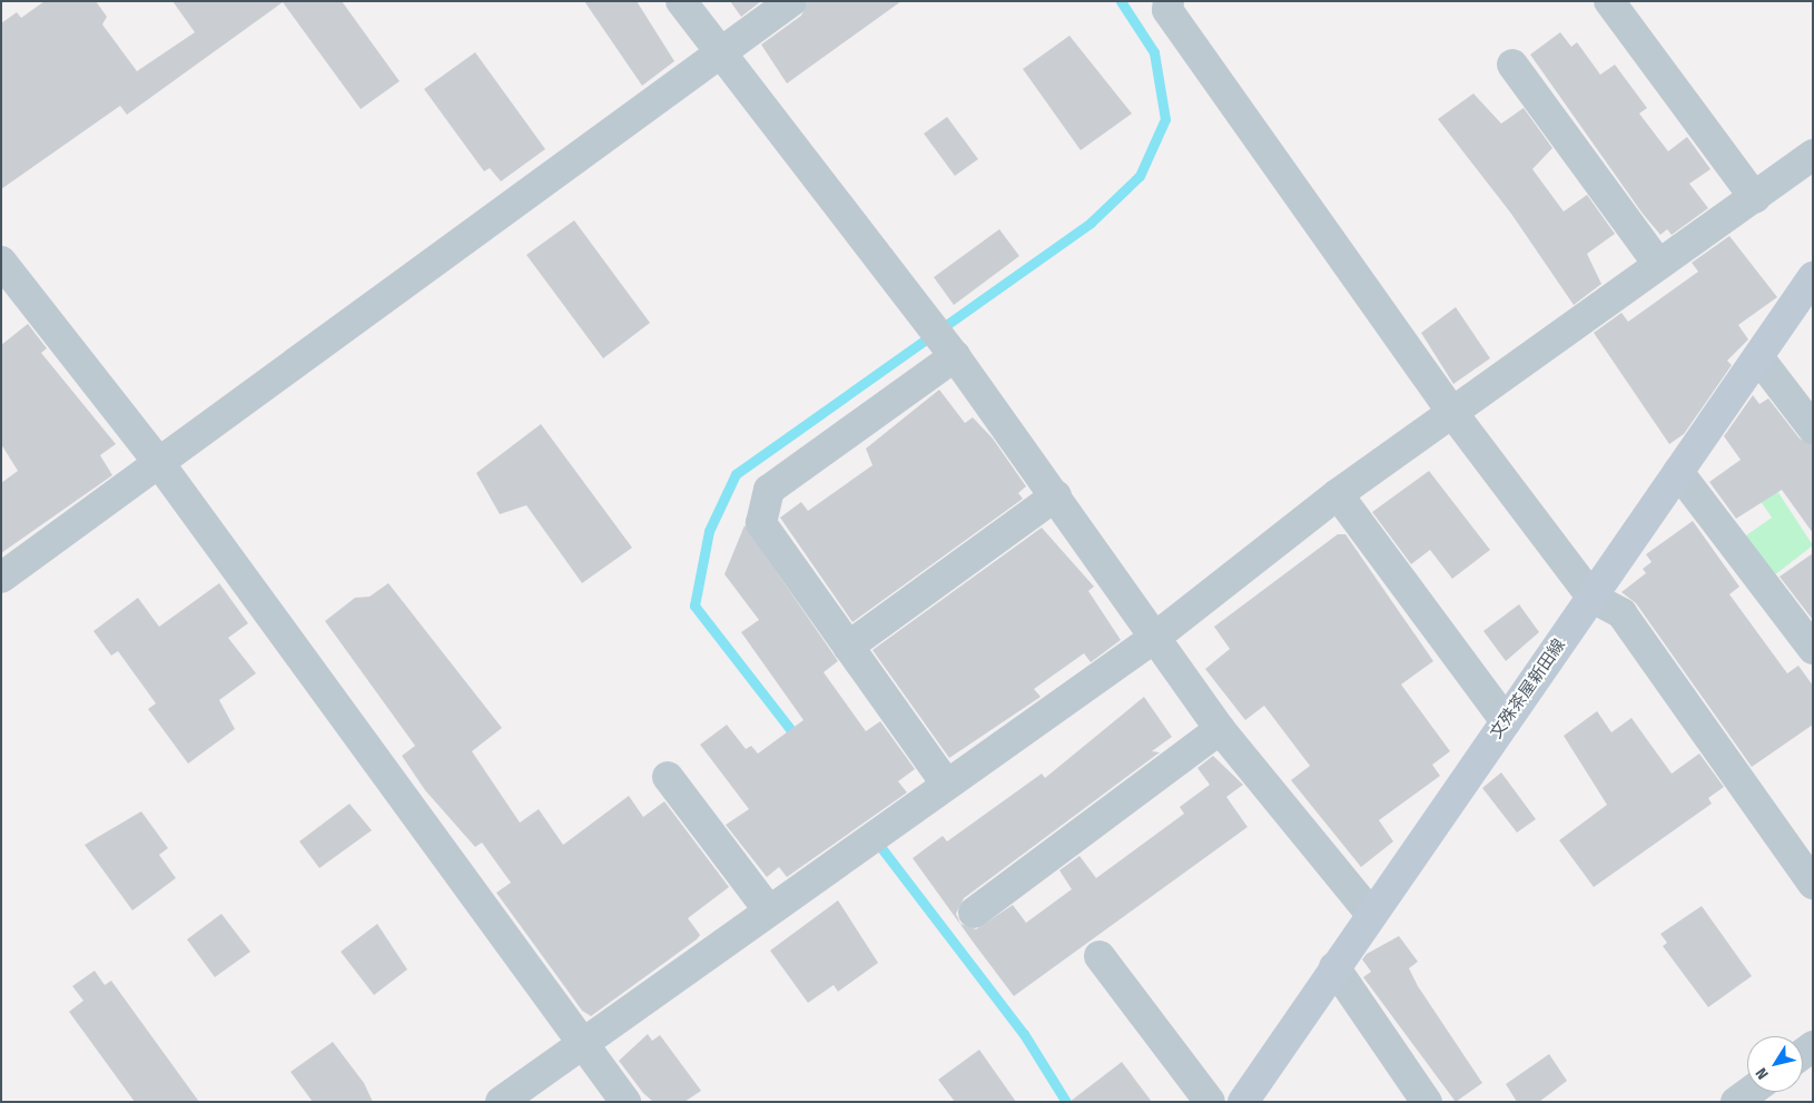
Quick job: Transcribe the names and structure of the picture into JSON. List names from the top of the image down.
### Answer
{
  "streets": {
    "main road": ["文殊茶屋新田線"]
  },
  "north": "bottom left"
}
